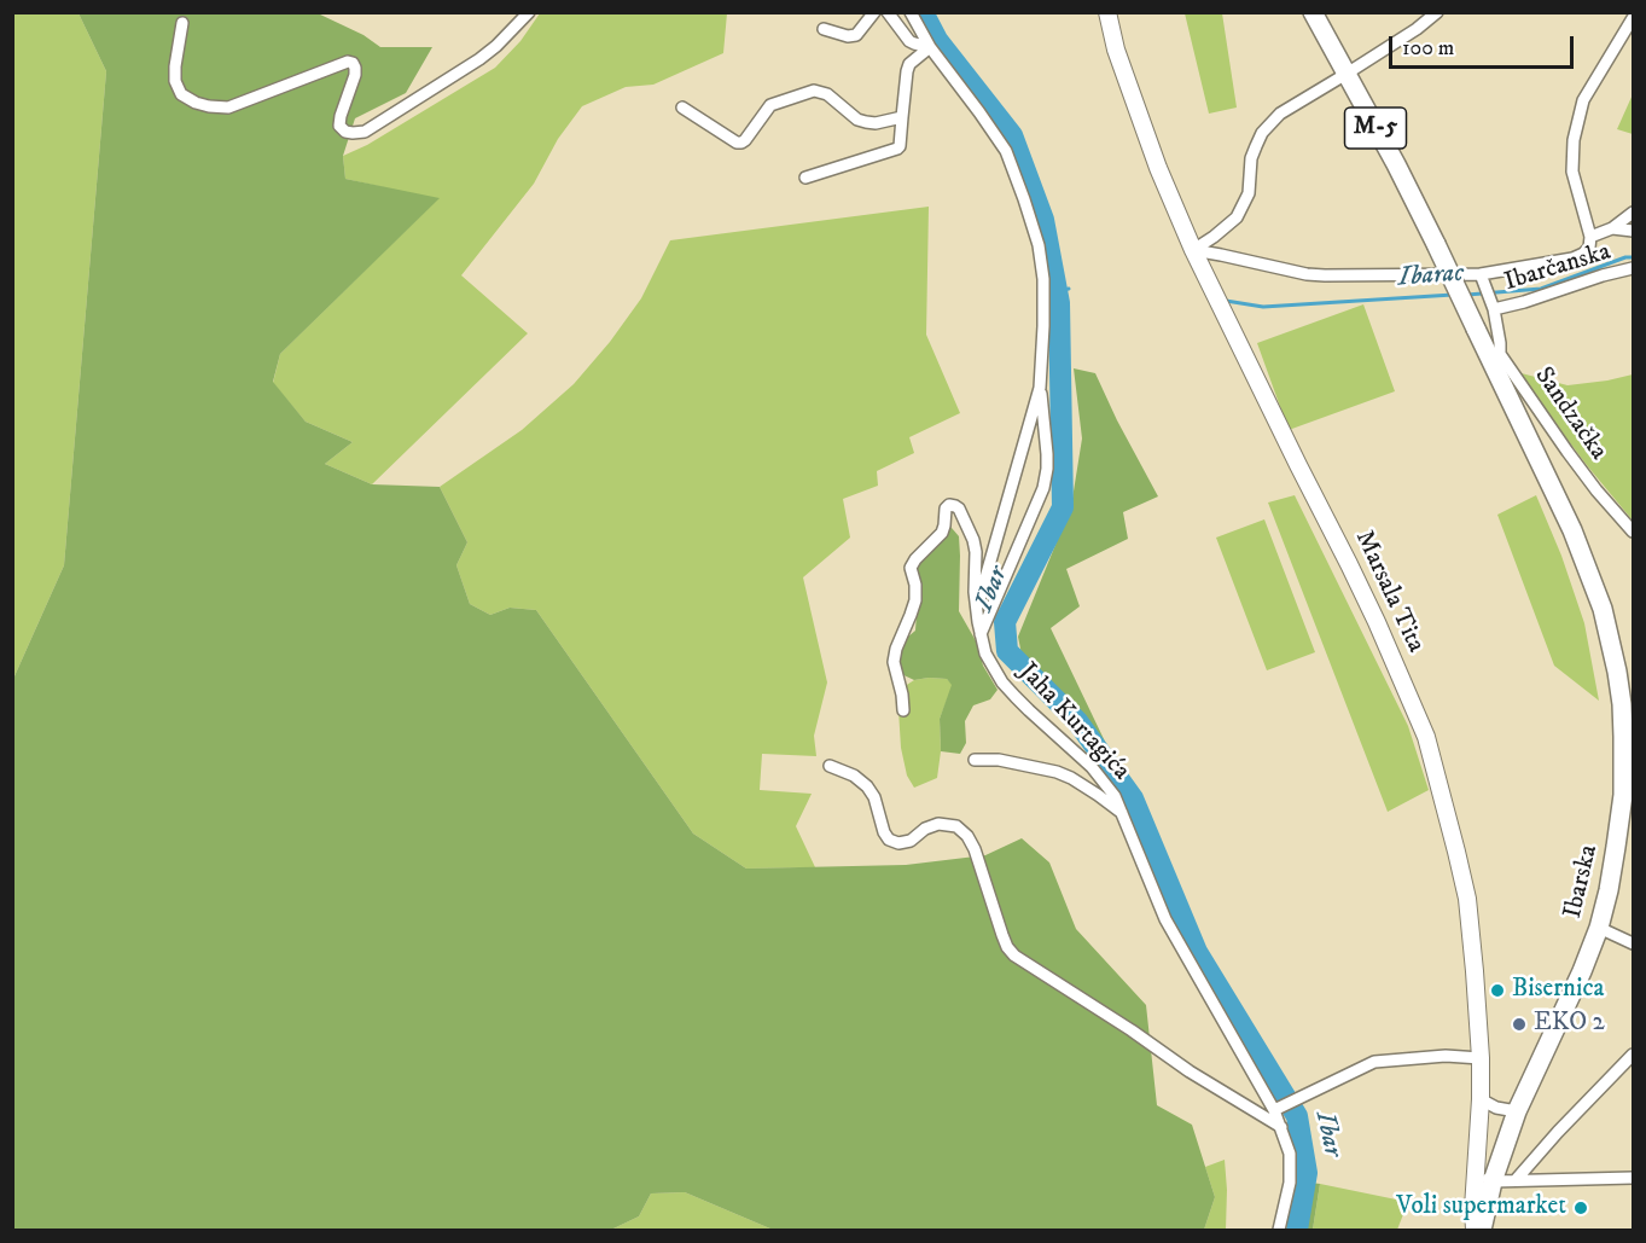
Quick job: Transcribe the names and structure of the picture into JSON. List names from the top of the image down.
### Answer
{
  "streets": {
    "main road": ["M-5", "Ibarska"],
    "street": [
      "Ibarčanska",
      "Sandzačka",
      "Marsala Tita",
      "Jaha Kurtagića"
    ]
  },
  "crossings": [
    ["M-5", "Sandzačka"],
    ["M-5", "Ibarska"],
    ["Sandzačka", "Ibarska"],
    ["Marsala Tita", "Ibarska"]
  ],
  "water": ["Ibarac", "Ibar"],
  "places": ["Bisernica", "EKO 2", "Voli supermarket"],
  "scale_bar": "100 m"
}
